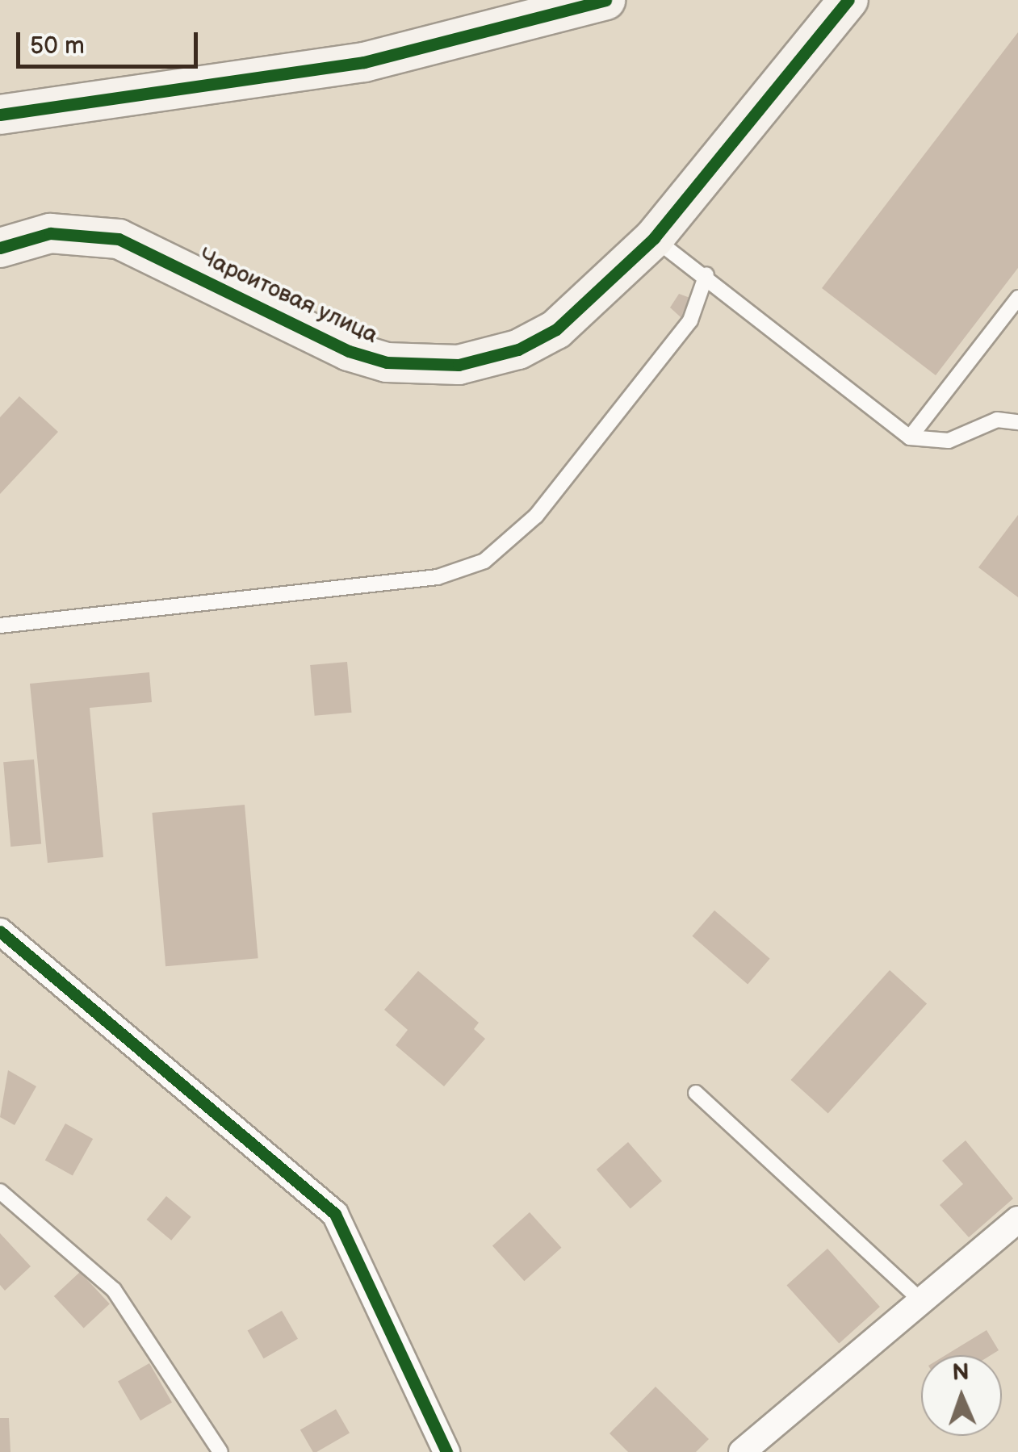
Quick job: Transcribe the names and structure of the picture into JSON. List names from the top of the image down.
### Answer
{
  "streets": {
    "street": ["Чароитовая улица"]
  },
  "scale_bar": "50 m",
  "north": "top"
}
